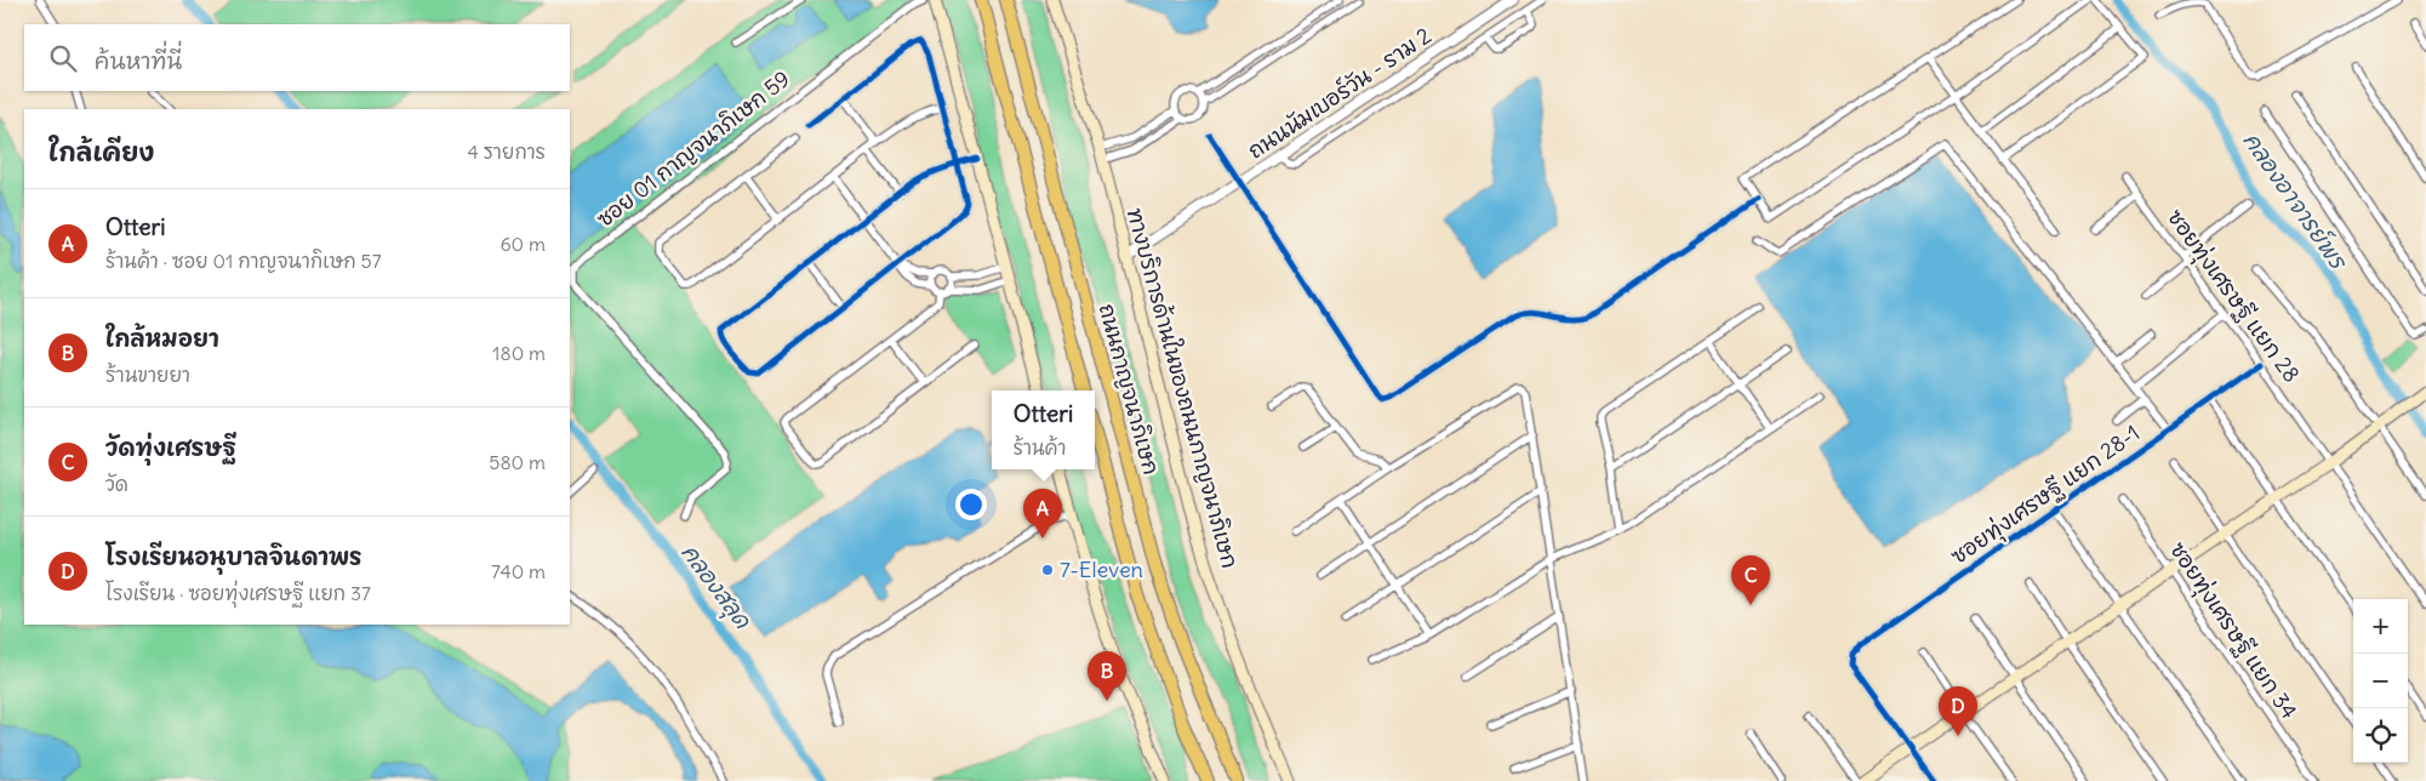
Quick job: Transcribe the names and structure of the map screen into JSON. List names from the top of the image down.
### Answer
{
  "streets": {
    "highway": ["ถนนกาญจนาภิเษก"],
    "main road": ["ทางบริการด้านในของถนนกาญจนาภิเษก"],
    "street": [
      "ถนนนัมเบอร์วัน - ราม 2",
      "ซอย 01 กาญจนาภิเษก 59",
      "ซอยทุ่งเศรษฐี แยก 28",
      "ซอยทุ่งเศรษฐี แยก 28-1",
      "ซอยทุ่งเศรษฐี แยก 34"
    ]
  },
  "crossings": [
    ["ถนนนัมเบอร์วัน - ราม 2", "ทางบริการด้านในของถนนกาญจนาภิเษก"],
    ["ซอยทุ่งเศรษฐี แยก 28", "ซอยทุ่งเศรษฐี แยก 28-1"]
  ],
  "water": ["คลองอาจารย์พร", "คลองสลุด"],
  "places": ["7-Eleven"],
  "page": {
    "search": "ค้นหาที่นี่",
    "heading": ["ใกล้เคียง", "4 รายการ"],
    "list": [
      {
        "mark": "A",
        "name": "Otteri",
        "note": "ร้านค้า · ซอย 01 กาญจนากิเษก 57",
        "value": "60 m"
      },
      {
        "mark": "B",
        "name": "ใกล้หมอยา",
        "note": "ร้านขายยา",
        "value": "180 m"
      },
      {
        "mark": "C",
        "name": "วัดทุ่งเศรษฐี",
        "note": "วัด",
        "value": "580 m"
      },
      {
        "mark": "D",
        "name": "โรงเรียนอนุบาลจินดาพร",
        "note": "โรงเรียน · ซอยทุ่งเศรษฐี แยก 37",
        "value": "740 m"
      }
    ],
    "popup": ["Otteri", "ร้านค้า"],
    "pins": [
      "A",
      "C",
      "B",
      "D"
    ],
    "map_buttons": ["+", "−"]
  }
}
